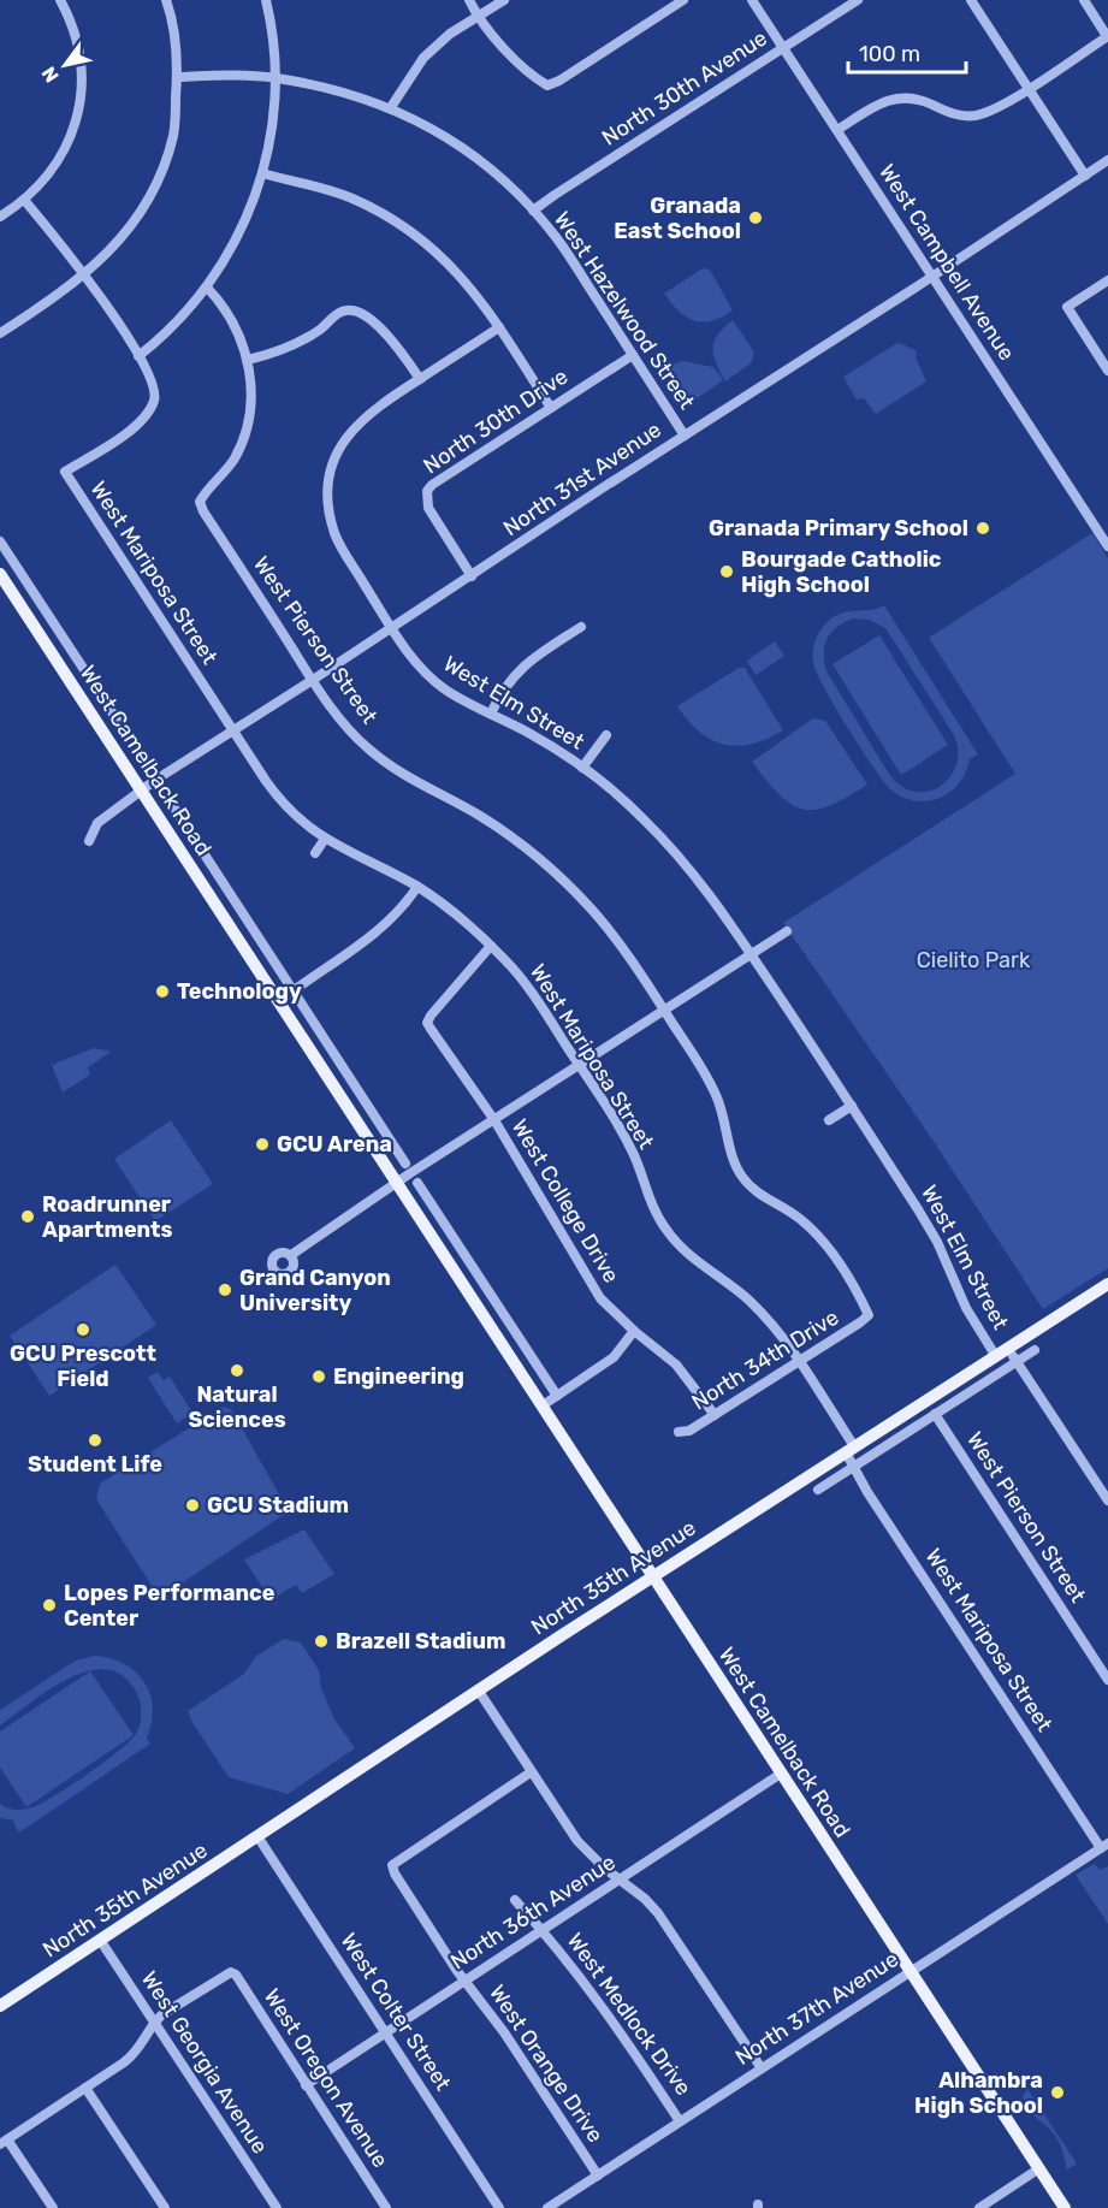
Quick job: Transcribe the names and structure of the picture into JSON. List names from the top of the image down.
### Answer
{
  "streets": {
    "main road": ["West Camelback Road", "North 35th Avenue"],
    "street": [
      "North 30th Avenue",
      "West Campbell Avenue",
      "West Hazelwood Street",
      "North 30th Drive",
      "North 31st Avenue",
      "West Mariposa Street",
      "West Pierson Street",
      "West Elm Street",
      "West College Drive",
      "North 34th Drive",
      "North 36th Avenue",
      "North 37th Avenue",
      "West Colter Street",
      "West Medlock Drive",
      "West Georgia Avenue",
      "West Orange Drive",
      "West Oregon Avenue"
    ]
  },
  "crossings": [
    ["North 30th Avenue", "West Campbell Avenue"],
    ["North 30th Avenue", "West Hazelwood Street"],
    ["West Campbell Avenue", "North 31st Avenue"],
    ["West Hazelwood Street", "North 30th Drive"],
    ["West Hazelwood Street", "North 31st Avenue"],
    ["North 30th Drive", "North 31st Avenue"],
    ["North 31st Avenue", "West Mariposa Street"],
    ["North 31st Avenue", "West Pierson Street"],
    ["North 31st Avenue", "West Elm Street"],
    ["North 31st Avenue", "West Camelback Road"],
    ["West Mariposa Street", "West College Drive"],
    ["West Mariposa Street", "North 34th Drive"],
    ["West Mariposa Street", "North 35th Avenue"],
    ["West Mariposa Street", "North 37th Avenue"],
    ["West Pierson Street", "North 34th Drive"],
    ["West Elm Street", "North 35th Avenue"],
    ["West Camelback Road", "North 35th Avenue"],
    ["West Camelback Road", "North 36th Avenue"],
    ["West Camelback Road", "North 37th Avenue"],
    ["West College Drive", "North 34th Drive"],
    ["North 35th Avenue", "West Colter Street"],
    ["North 35th Avenue", "West Georgia Avenue"],
    ["North 36th Avenue", "West Colter Street"],
    ["North 36th Avenue", "West Medlock Drive"],
    ["North 36th Avenue", "West Orange Drive"],
    ["North 36th Avenue", "West Oregon Avenue"],
    ["North 37th Avenue", "West Medlock Drive"],
    ["North 37th Avenue", "West Orange Drive"],
    ["West Georgia Avenue", "West Oregon Avenue"]
  ],
  "parks": ["Cielito Park"],
  "places": [
    "Granada East School",
    "Granada Primary School",
    "Bourgade Catholic High School",
    "Technology",
    "GCU Arena",
    "Roadrunner Apartments",
    "Grand Canyon University",
    "GCU Prescott Field",
    "Natural Sciences",
    "Engineering",
    "Student Life",
    "GCU Stadium",
    "Lopes Performance Center",
    "Brazell Stadium",
    "Alhambra High School"
  ],
  "scale_bar": "100 m",
  "north": "bottom left"
}
